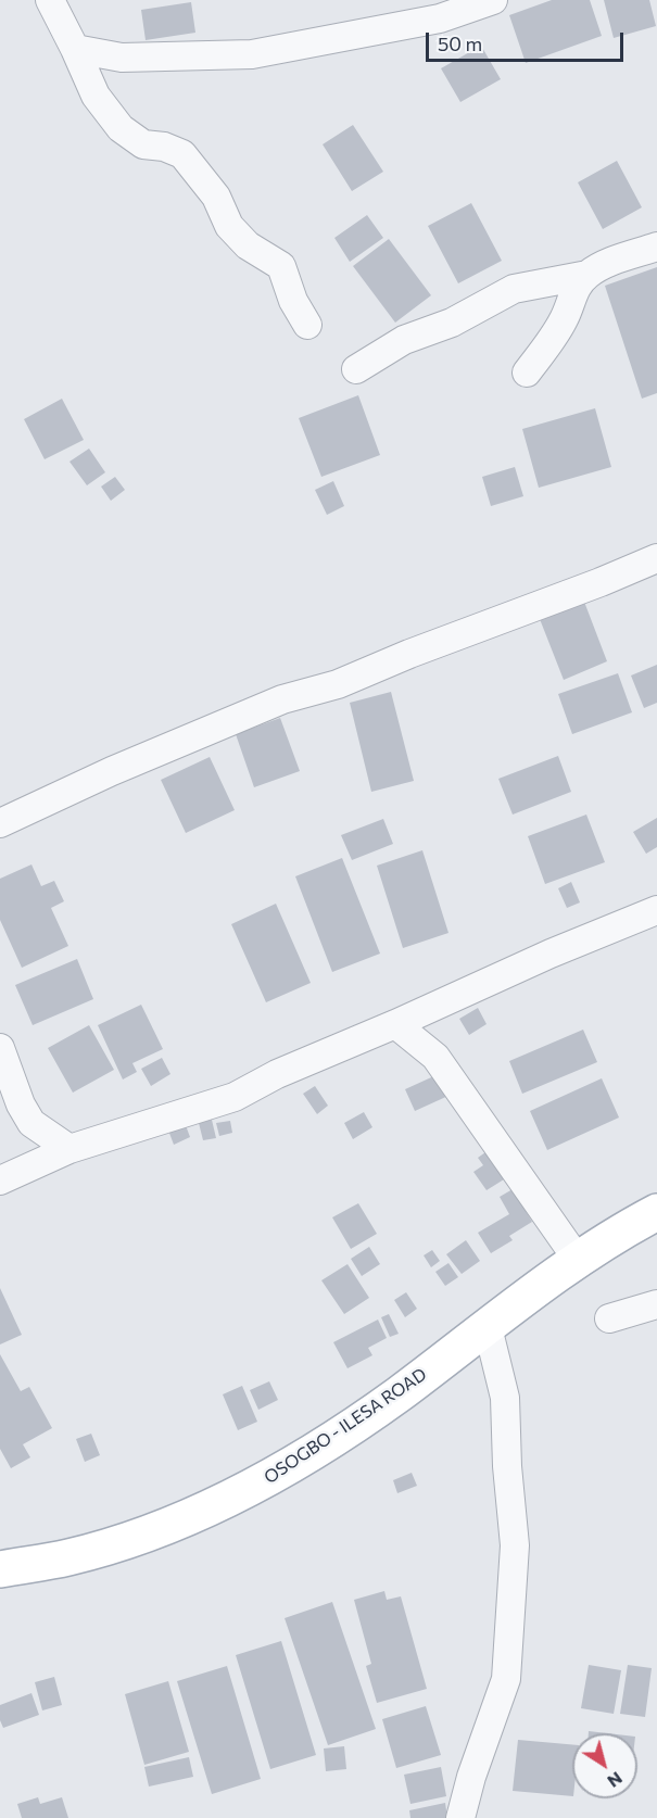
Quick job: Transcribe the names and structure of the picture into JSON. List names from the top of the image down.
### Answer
{
  "streets": {
    "main road": ["OSOGBO - ILESA ROAD"]
  },
  "scale_bar": "50 m",
  "north": "bottom right"
}
